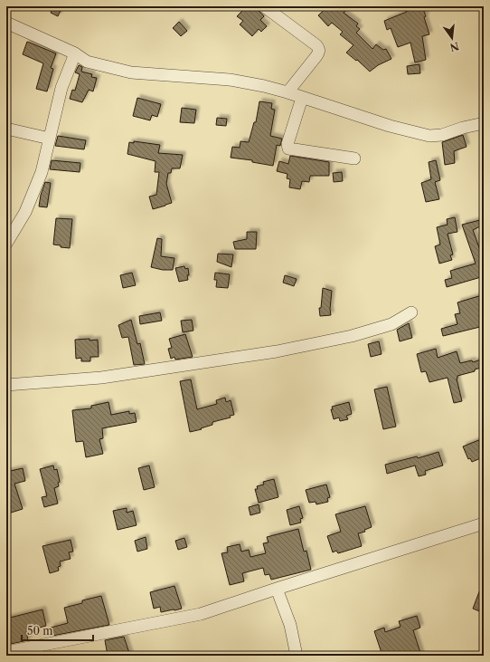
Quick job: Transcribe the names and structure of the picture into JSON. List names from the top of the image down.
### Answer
{
  "scale_bar": "50 m",
  "north": "bottom"
}
